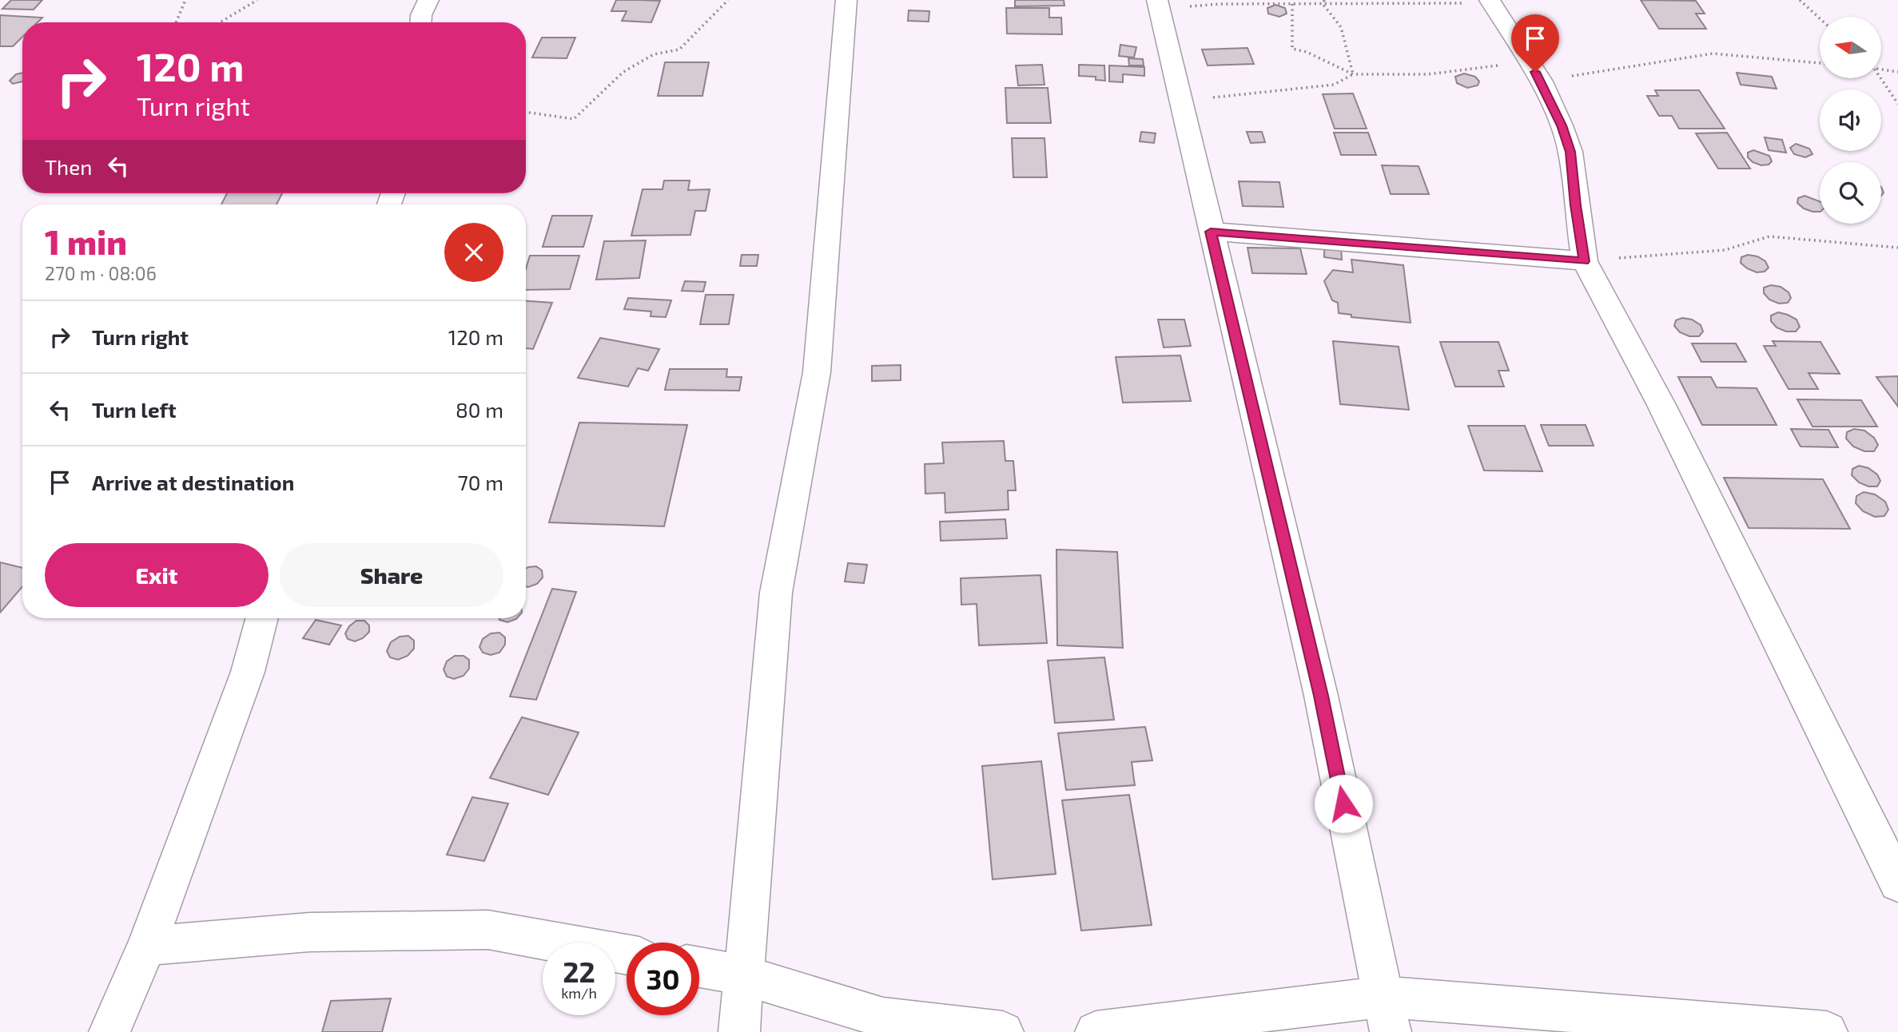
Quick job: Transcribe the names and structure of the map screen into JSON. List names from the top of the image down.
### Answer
{
  "north": "left",
  "page": {
    "turn": ["120 m", "Turn right"],
    "then": "Then",
    "heading": ["1 min", "270 m · 08:06"],
    "list": [
      {
        "name": "Turn right",
        "value": "120 m"
      },
      {
        "name": "Turn left",
        "value": "80 m"
      },
      {
        "name": "Arrive at destination",
        "value": "70 m"
      }
    ],
    "buttons": ["Exit", "Share"],
    "speed": "22 km/h",
    "limit": "30"
  }
}
